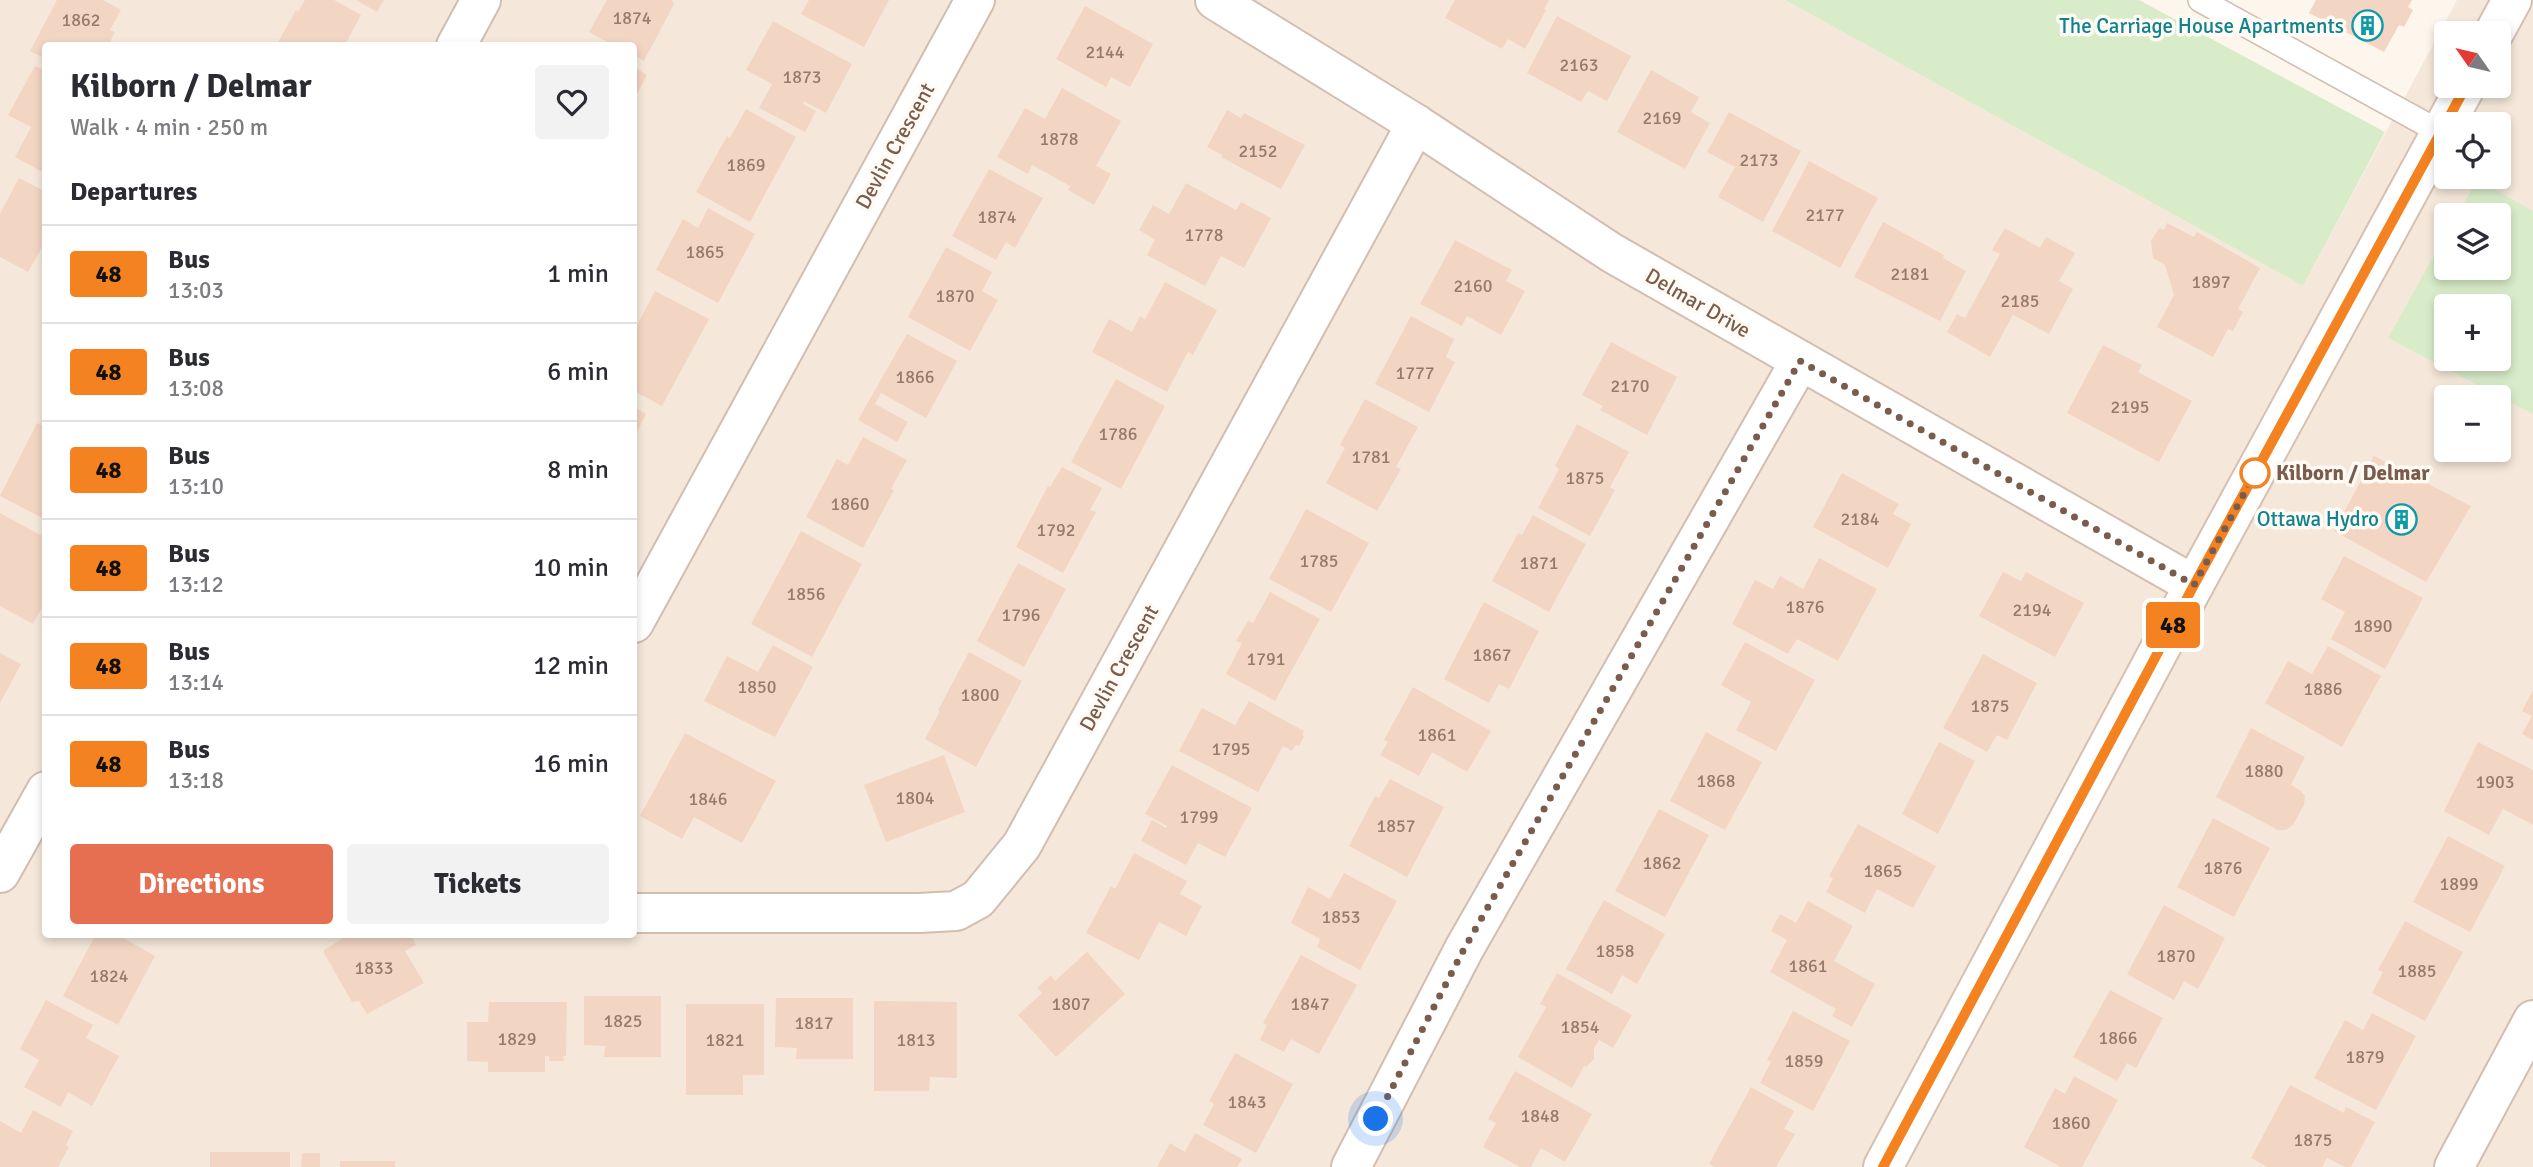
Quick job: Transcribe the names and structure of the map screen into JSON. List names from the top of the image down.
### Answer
{
  "streets": {
    "street": ["Devlin Crescent", "Delmar Drive"]
  },
  "crossings": [
    ["Devlin Crescent", "Delmar Drive"]
  ],
  "places": {
    "building": ["The Carriage House Apartments", "Ottawa Hydro"],
    "other": ["Kilborn / Delmar"]
  },
  "lines": ["bus line 48"],
  "house_numbers": [
    "1874",
    "1862",
    "2144",
    "2163",
    "1873",
    "2169",
    "1878",
    "2152",
    "2173",
    "1869",
    "2177",
    "1874",
    "1778",
    "1865",
    "2181",
    "1897",
    "2160",
    "1870",
    "2185",
    "1777",
    "1866",
    "2170",
    "2195",
    "1786",
    "1781",
    "1875",
    "1860",
    "2184",
    "1792",
    "1785",
    "1871",
    "1856",
    "1876",
    "2194",
    "1796",
    "1890",
    "1867",
    "1791",
    "1850",
    "1886",
    "1800",
    "1875",
    "1861",
    "1795",
    "1880",
    "1868",
    "1903",
    "1804",
    "1846",
    "1799",
    "1857",
    "1862",
    "1876",
    "1865",
    "1899",
    "1853",
    "1858",
    "1870",
    "1861",
    "1833",
    "1885",
    "1824",
    "1807",
    "1847",
    "1825",
    "1817",
    "1854",
    "1866",
    "1829",
    "1821",
    "1813",
    "1879",
    "1859",
    "1843",
    "1848",
    "1860",
    "1875"
  ],
  "north": "top left",
  "page": {
    "on_map": "48",
    "map_buttons": ["+", "−"],
    "heading": [
      ["Kilborn / Delmar", "Walk · 4 min · 250 m"],
      "Departures"
    ],
    "list": [
      {
        "mark": "48",
        "name": "Bus",
        "note": "13:03",
        "value": "1 min"
      },
      {
        "mark": "48",
        "name": "Bus",
        "note": "13:08",
        "value": "6 min"
      },
      {
        "mark": "48",
        "name": "Bus",
        "note": "13:10",
        "value": "8 min"
      },
      {
        "mark": "48",
        "name": "Bus",
        "note": "13:12",
        "value": "10 min"
      },
      {
        "mark": "48",
        "name": "Bus",
        "note": "13:14",
        "value": "12 min"
      },
      {
        "mark": "48",
        "name": "Bus",
        "note": "13:18",
        "value": "16 min"
      }
    ],
    "buttons": ["Directions", "Tickets"]
  }
}
